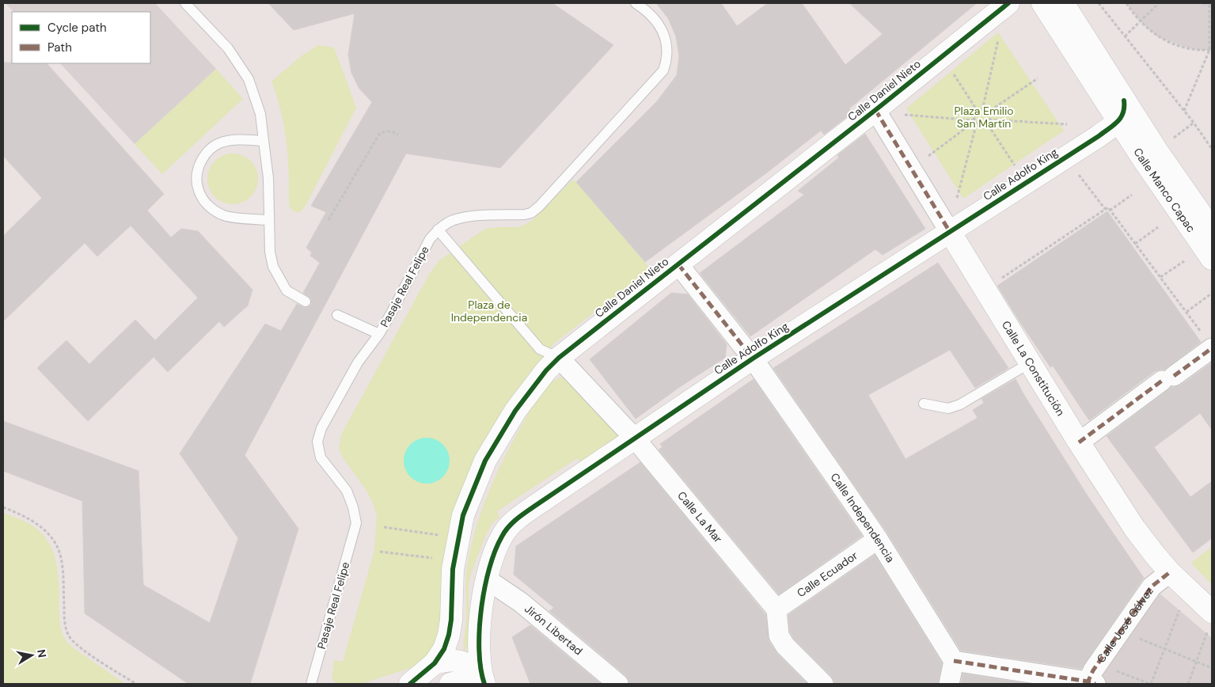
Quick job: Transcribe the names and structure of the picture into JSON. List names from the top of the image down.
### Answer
{
  "streets": {
    "street": [
      "Calle Daniel Nieto",
      "Calle Adolfo King",
      "Calle Manco Capac",
      "Calle La Constitución",
      "Calle La Mar",
      "Calle Independencia",
      "Calle Ecuador",
      "Calle José Gálvez",
      "Jirón Libertad"
    ],
    "lane": ["Pasaje Real Felipe"]
  },
  "crossings": [
    ["Calle Daniel Nieto", "Calle La Constitución"],
    ["Calle Daniel Nieto", "Calle La Mar"],
    ["Calle Daniel Nieto", "Calle Independencia"],
    ["Calle Adolfo King", "Calle Manco Capac"],
    ["Calle Adolfo King", "Calle La Constitución"],
    ["Calle Adolfo King", "Calle La Mar"],
    ["Calle Adolfo King", "Calle Independencia"],
    ["Calle Adolfo King", "Jirón Libertad"],
    ["Calle La Constitución", "Calle José Gálvez"],
    ["Calle La Mar", "Calle Ecuador"],
    ["Calle Independencia", "Calle Ecuador"]
  ],
  "parks": ["Plaza Emilio San Martín", "Plaza de Independencia"],
  "legend": ["Cycle path", "Path"],
  "north": "right"
}
